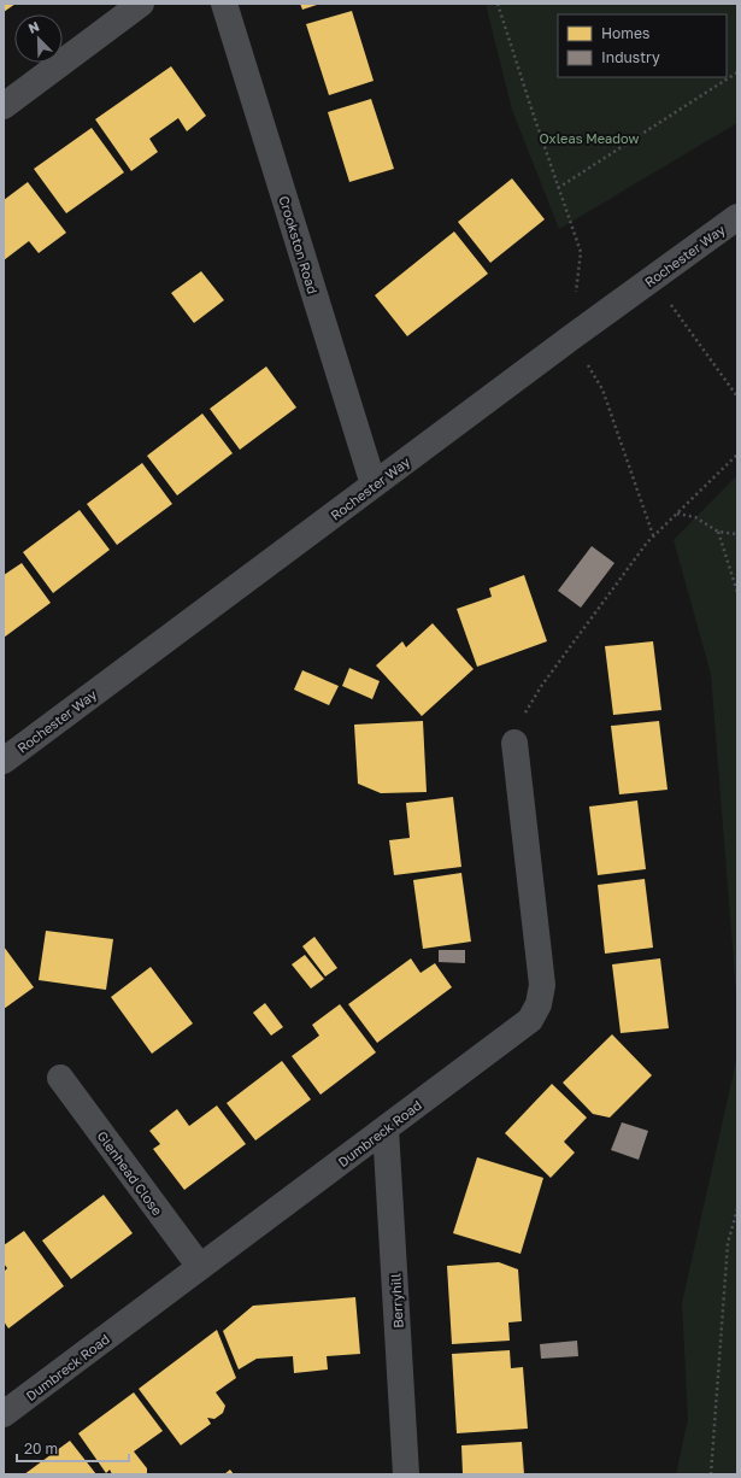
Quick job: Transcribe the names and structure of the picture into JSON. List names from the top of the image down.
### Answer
{
  "streets": {
    "street": [
      "Crookston Road",
      "Rochester Way",
      "Dumbreck Road",
      "Glenhead Close",
      "Berryhill"
    ]
  },
  "crossings": [
    ["Crookston Road", "Rochester Way"],
    ["Dumbreck Road", "Glenhead Close"],
    ["Dumbreck Road", "Berryhill"]
  ],
  "parks": ["Oxleas Meadow"],
  "legend": ["Homes", "Industry"],
  "scale_bar": "20 m",
  "north": "top left"
}
